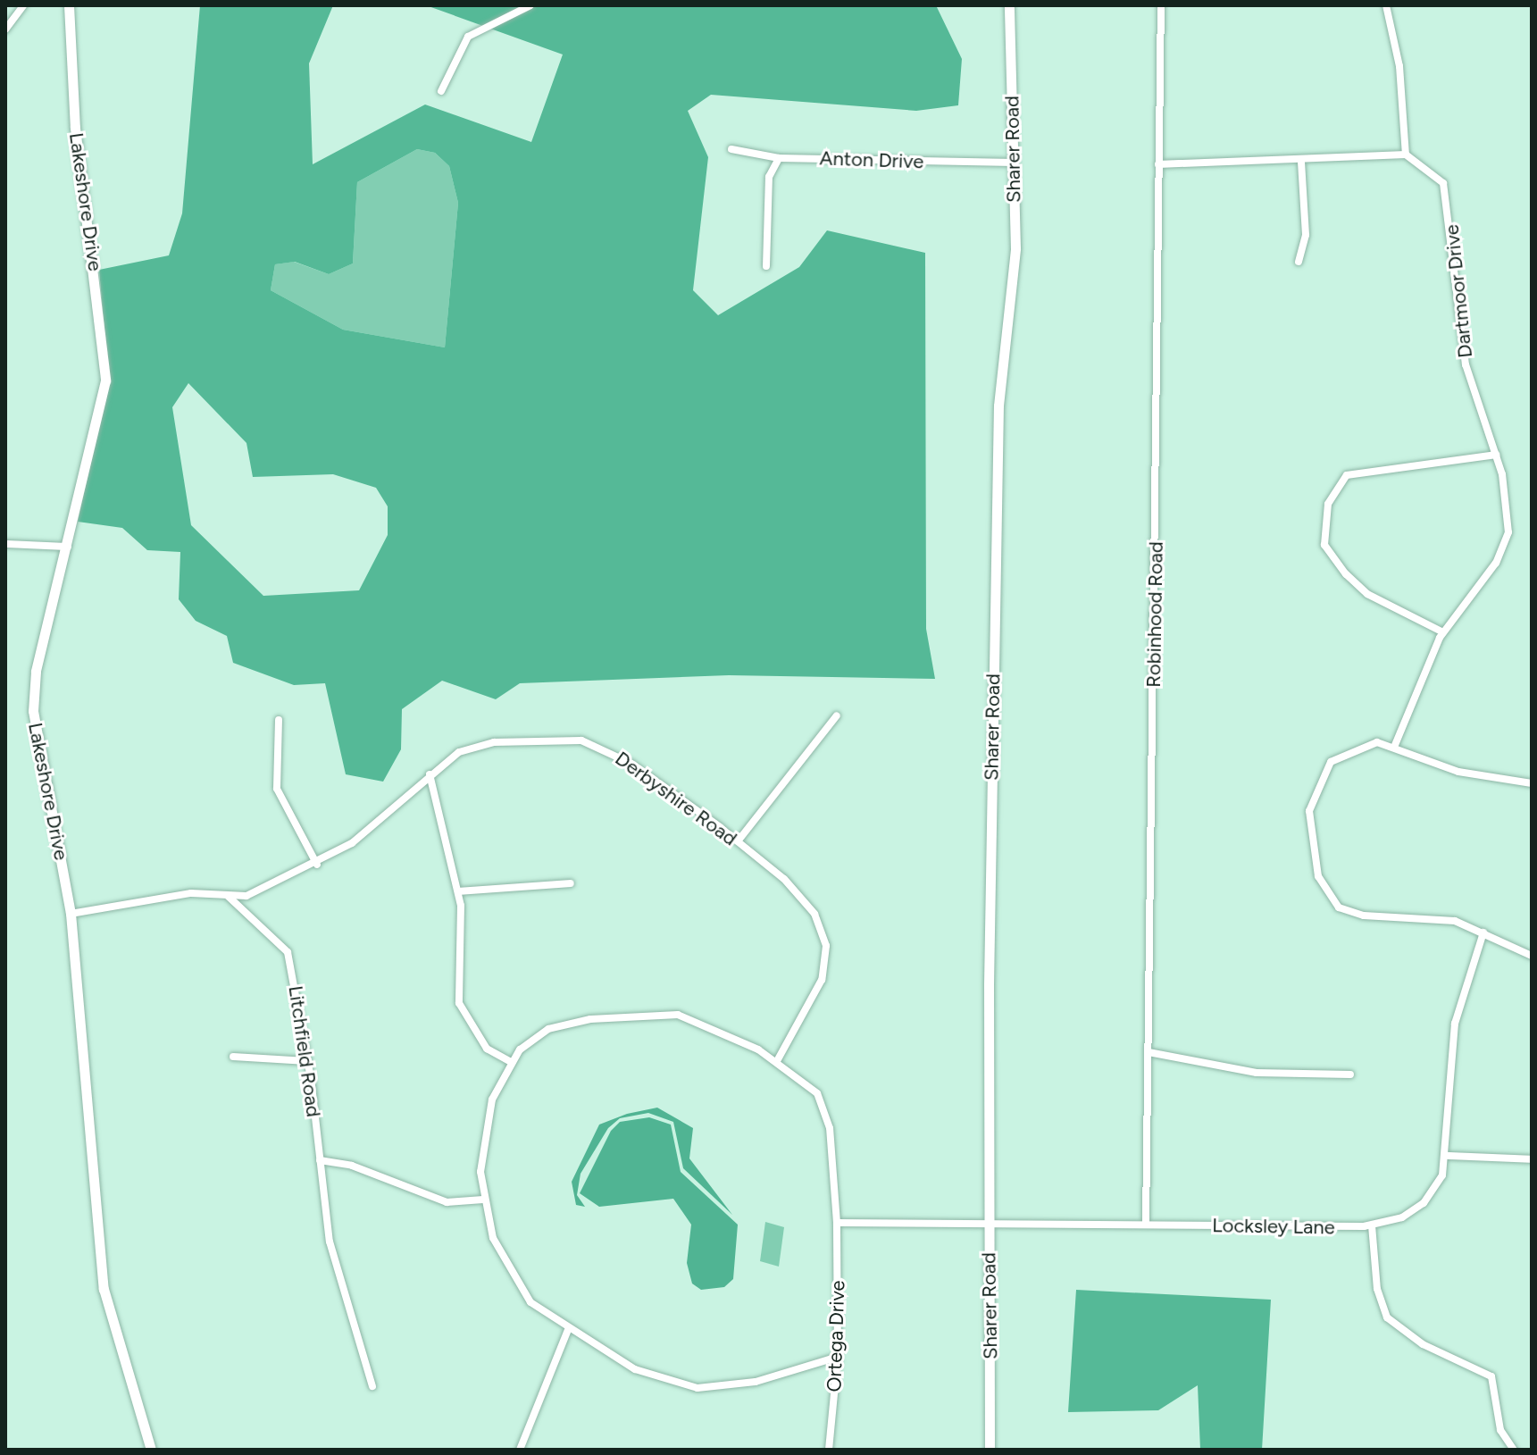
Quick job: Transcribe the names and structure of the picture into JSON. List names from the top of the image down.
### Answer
{
  "streets": {
    "street": [
      "Sharer Road",
      "Anton Drive",
      "Lakeshore Drive",
      "Dartmoor Drive",
      "Robinhood Road",
      "Derbyshire Road",
      "Litchfield Road",
      "Locksley Lane",
      "Ortega Drive"
    ]
  },
  "crossings": [
    ["Sharer Road", "Anton Drive"],
    ["Sharer Road", "Locksley Lane"],
    ["Robinhood Road", "Locksley Lane"],
    ["Derbyshire Road", "Litchfield Road"],
    ["Derbyshire Road", "Ortega Drive"],
    ["Locksley Lane", "Ortega Drive"]
  ]
}
